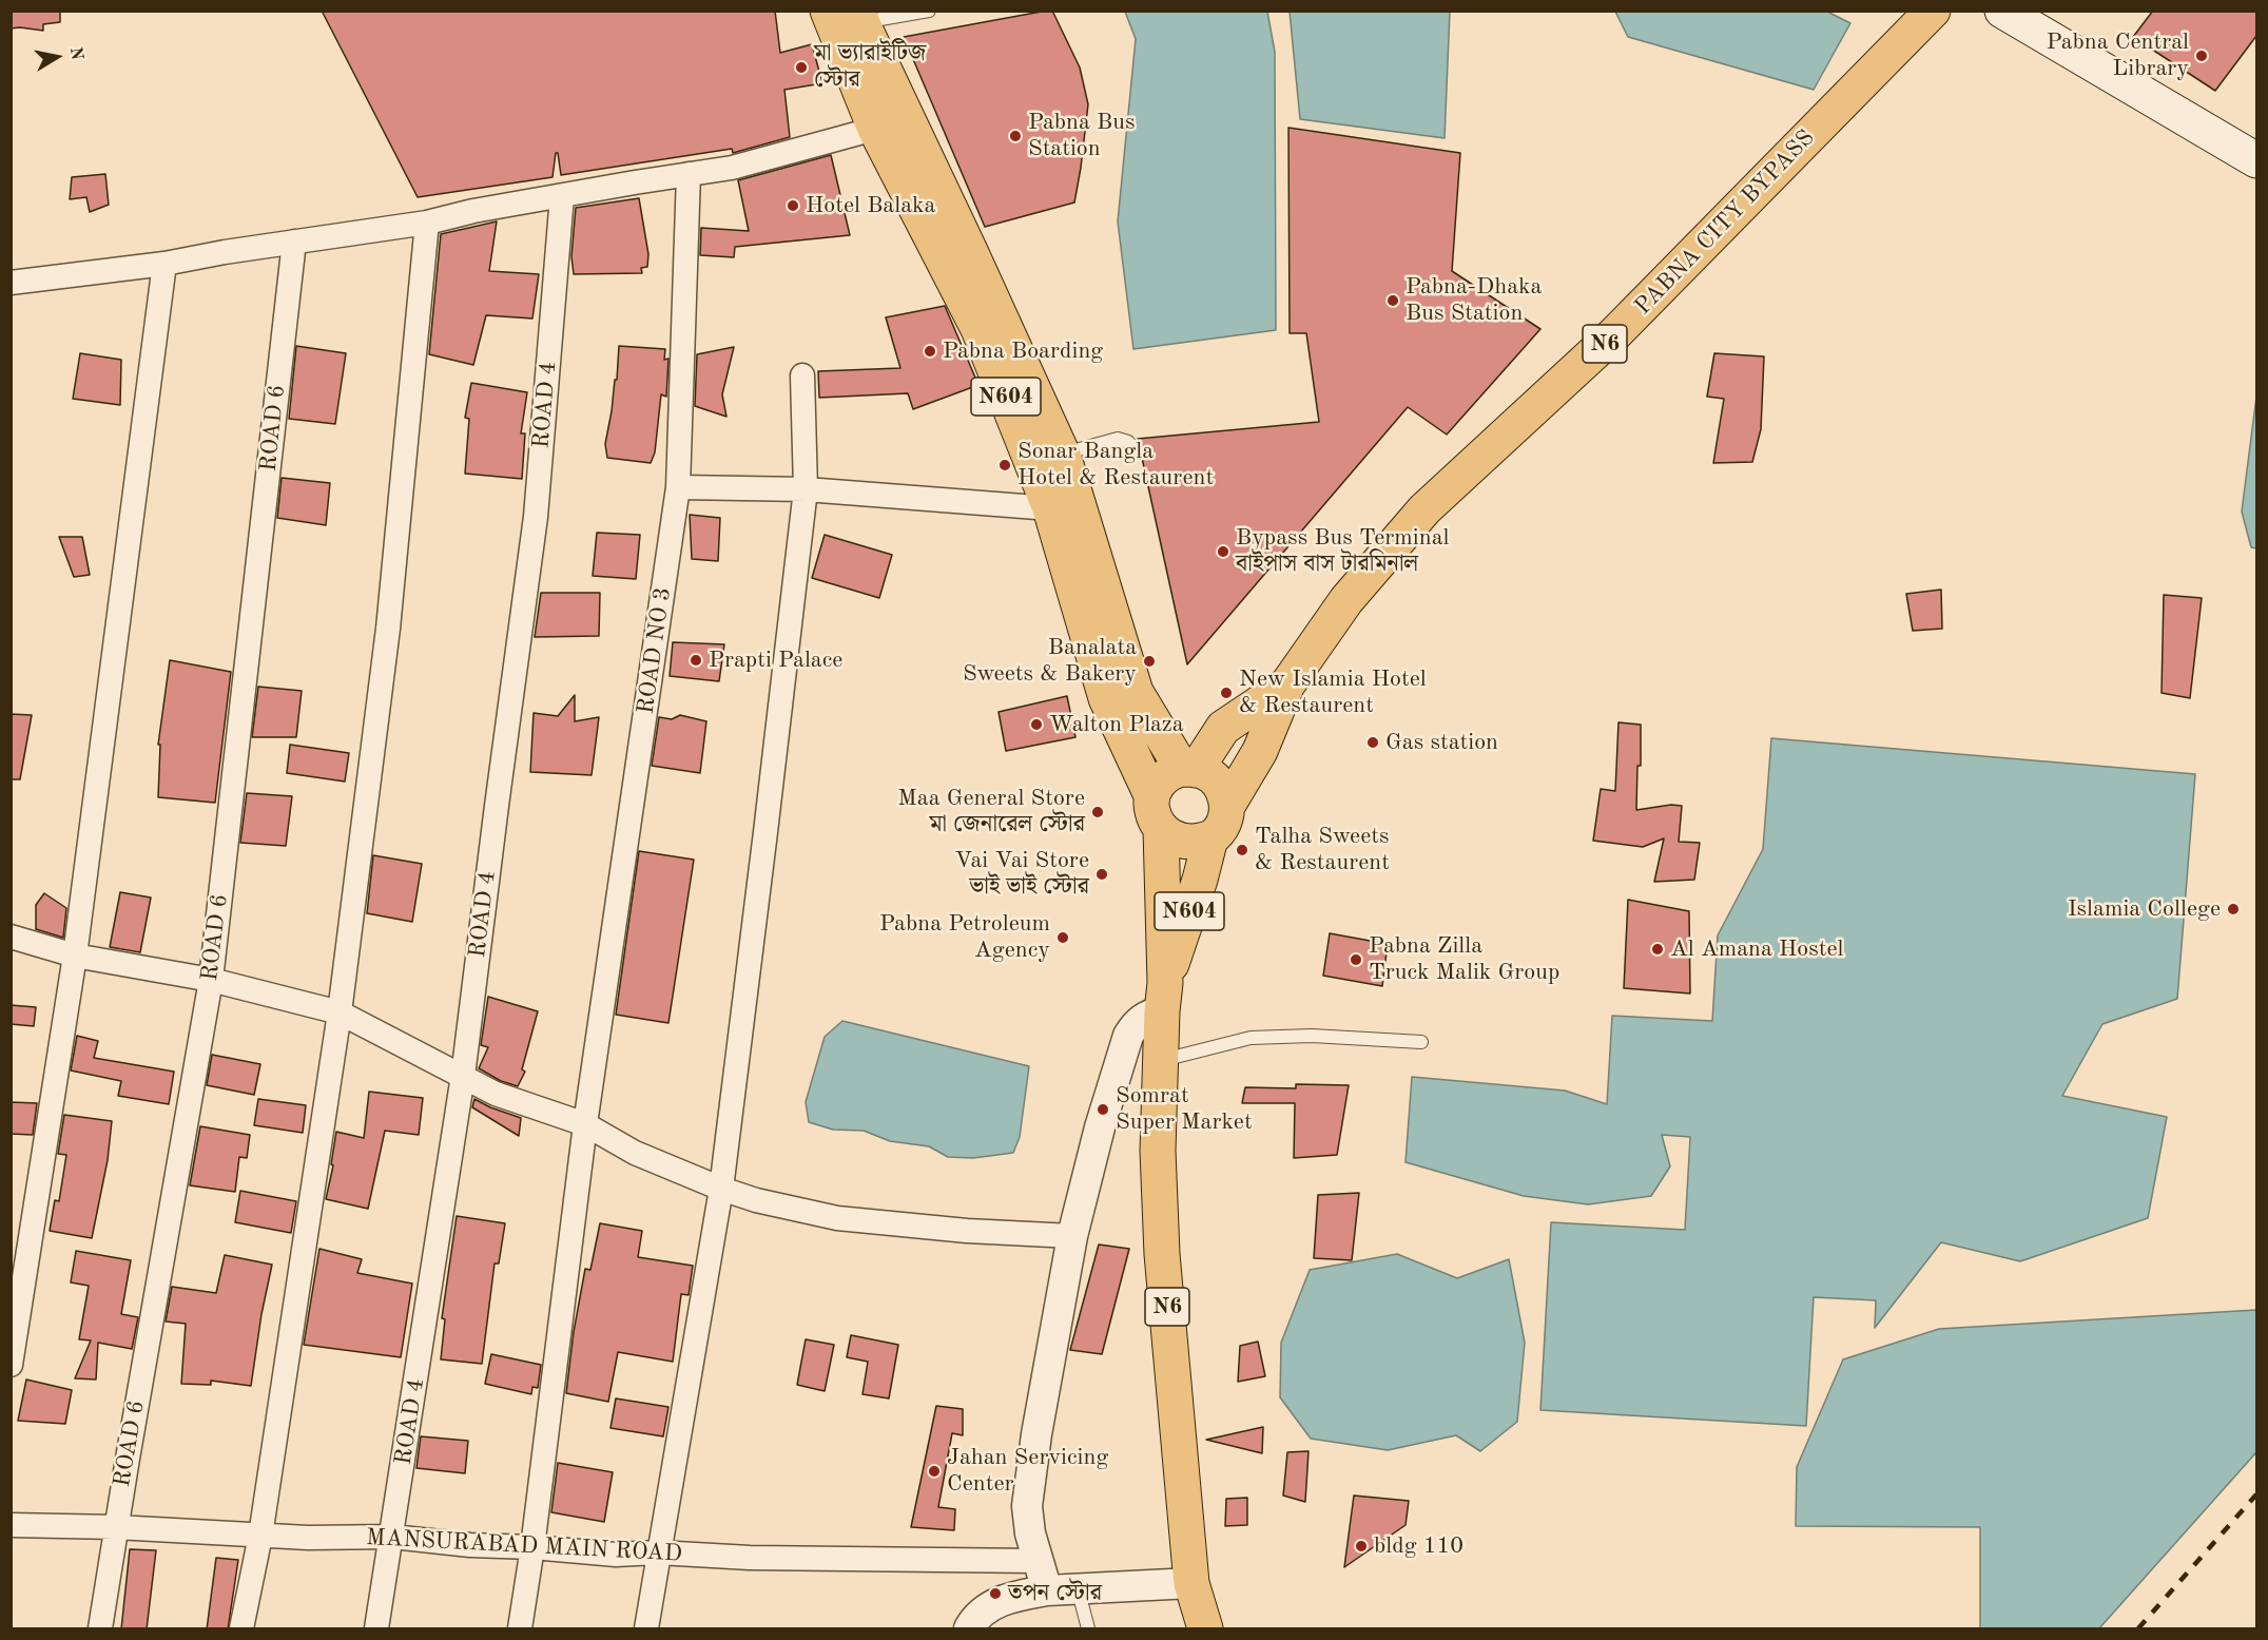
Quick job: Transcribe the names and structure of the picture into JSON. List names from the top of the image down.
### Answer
{
  "streets": {
    "highway": ["PABNA CITY BYPASS", "N6", "N604"],
    "street": [
      "ROAD 4",
      "ROAD 6",
      "ROAD NO 3",
      "MANSURABAD MAIN ROAD"
    ]
  },
  "crossings": [
    ["PABNA CITY BYPASS", "N6"],
    ["PABNA CITY BYPASS", "N604"],
    ["N6", "N604"],
    ["ROAD 4", "MANSURABAD MAIN ROAD"],
    ["ROAD 6", "MANSURABAD MAIN ROAD"],
    ["ROAD NO 3", "MANSURABAD MAIN ROAD"]
  ],
  "places": [
    "Pabna Central Library",
    "মা ভ‍্যারাইটিজ স্টোর",
    "Pabna Bus Station",
    "Hotel Balaka",
    "Pabna-Dhaka Bus Station",
    "Pabna Boarding",
    "Sonar Bangla Hotel & Restaurent",
    "Bypass Bus Terminal বাইপাস বাস টারমিনাল",
    "Prapti Palace",
    "Banalata Sweets & Bakery",
    "New Islamia Hotel & Restaurent",
    "Walton Plaza",
    "Gas station",
    "Maa General Store মা জেনারেল স্টোর",
    "Talha Sweets & Restaurent",
    "Vai Vai Store ভাই ভাই স্টোর",
    "Islamia College",
    "Pabna Petroleum Agency",
    "Al Amana Hostel",
    "Pabna Zilla Truck Malik Group",
    "Somrat Super Market",
    "Jahan Servicing Center",
    "bldg 110",
    "তপন স্টোর"
  ],
  "north": "right"
}
